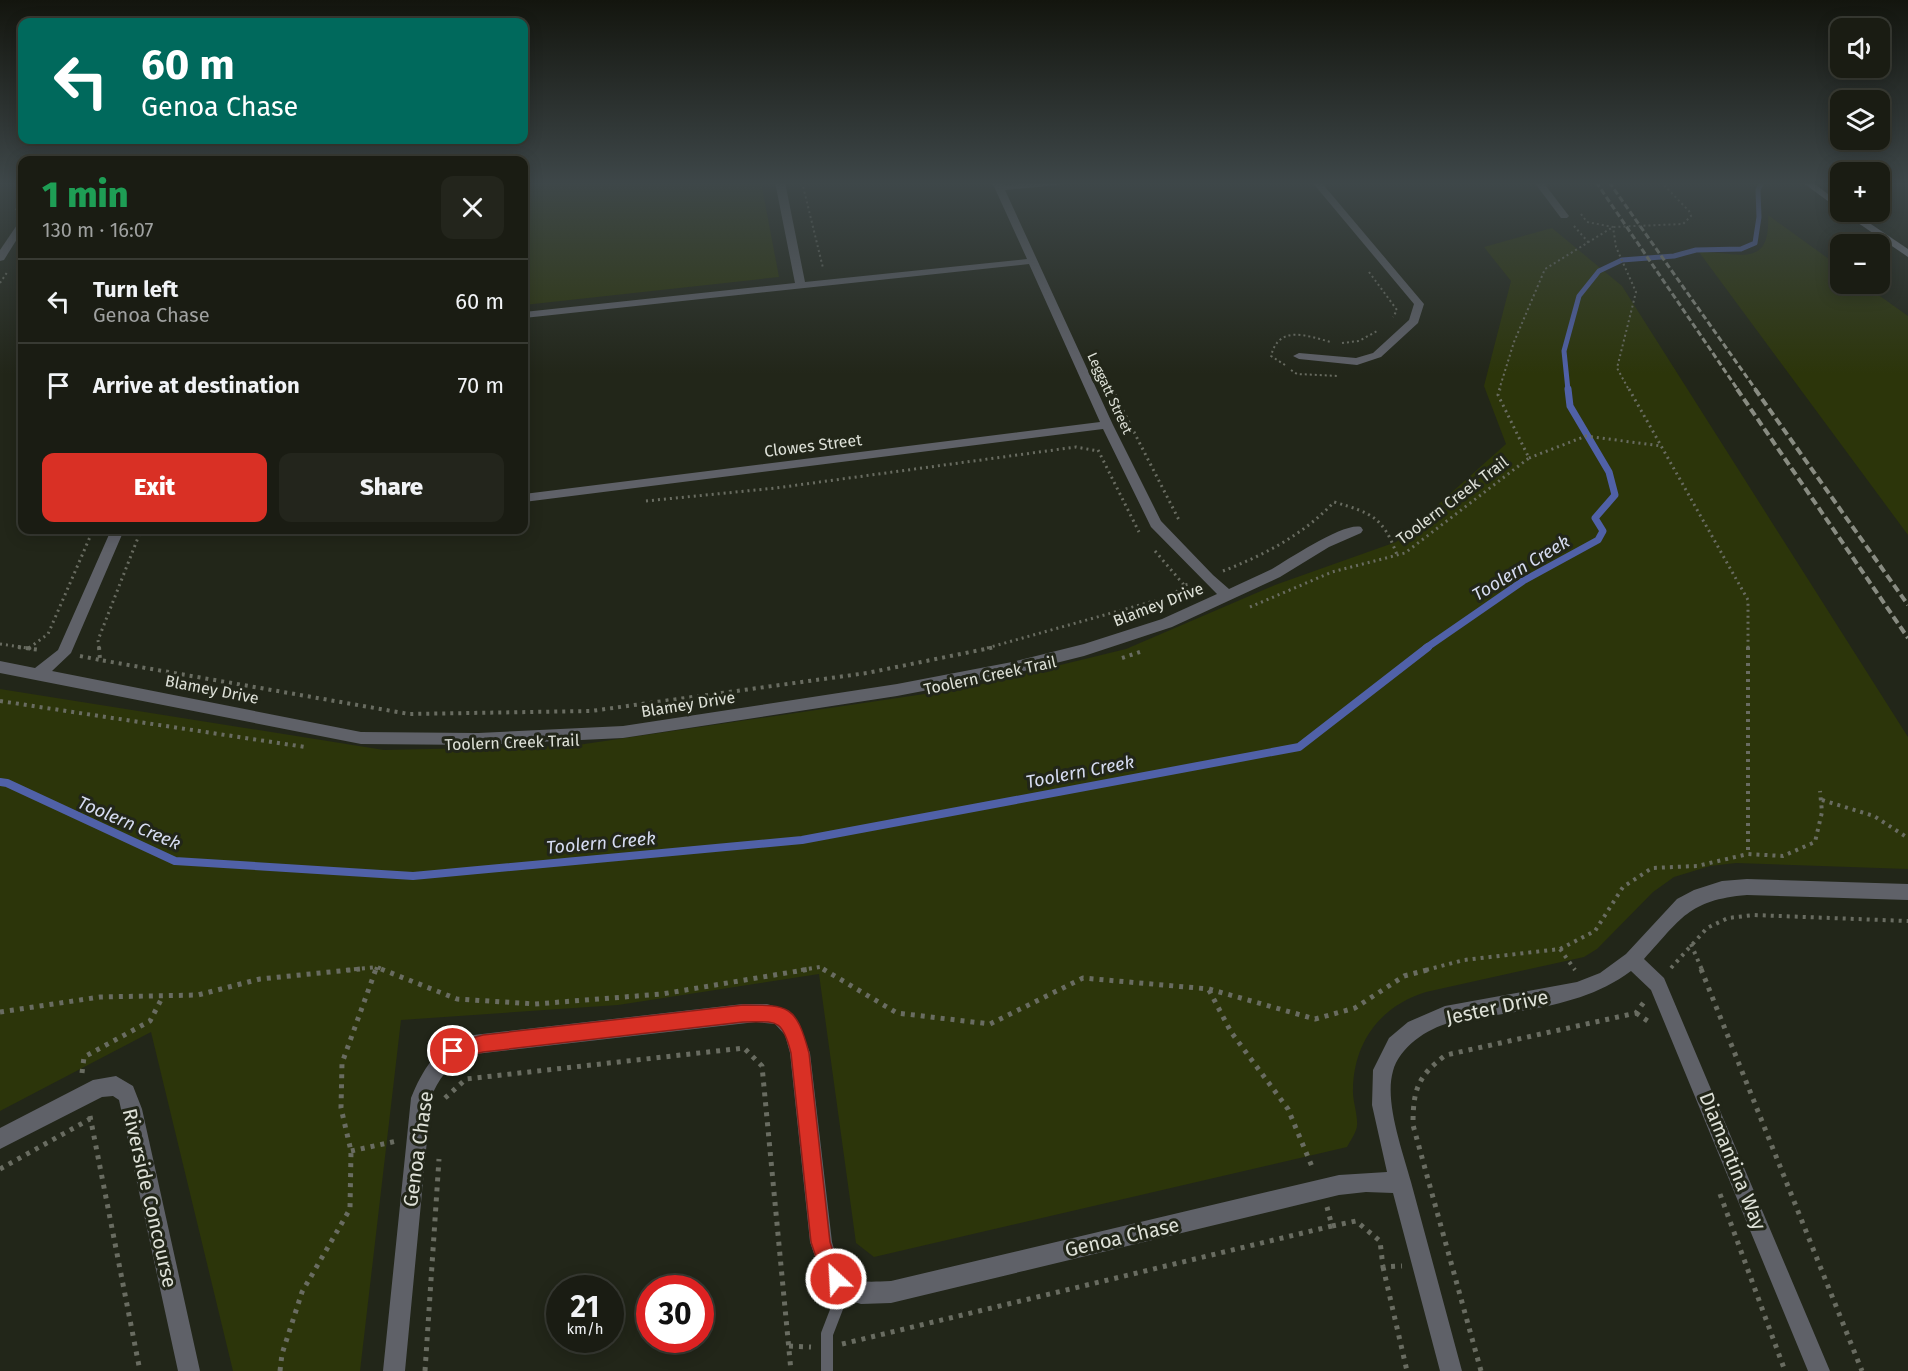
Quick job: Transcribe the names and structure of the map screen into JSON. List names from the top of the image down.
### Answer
{
  "streets": {
    "street": [
      "Leggatt Street",
      "Clowes Street",
      "Blamey Drive",
      "Jester Drive",
      "Genoa Chase",
      "Diamantina Way",
      "Riverside Concourse"
    ],
    "path": ["Toolern Creek Trail"]
  },
  "crossings": [
    ["Leggatt Street", "Clowes Street"],
    ["Leggatt Street", "Blamey Drive"],
    ["Jester Drive", "Genoa Chase"],
    ["Jester Drive", "Diamantina Way"]
  ],
  "water": ["Toolern Creek"],
  "page": {
    "map_buttons": ["+", "−"],
    "turn": ["60 m", "Genoa Chase"],
    "heading": ["1 min", "130 m · 16:07"],
    "list": [
      {
        "name": "Turn left",
        "note": "Genoa Chase",
        "value": "60 m"
      },
      {
        "name": "Arrive at destination",
        "value": "70 m"
      }
    ],
    "buttons": ["Exit", "Share"],
    "speed": "21 km/h",
    "limit": "30"
  }
}
